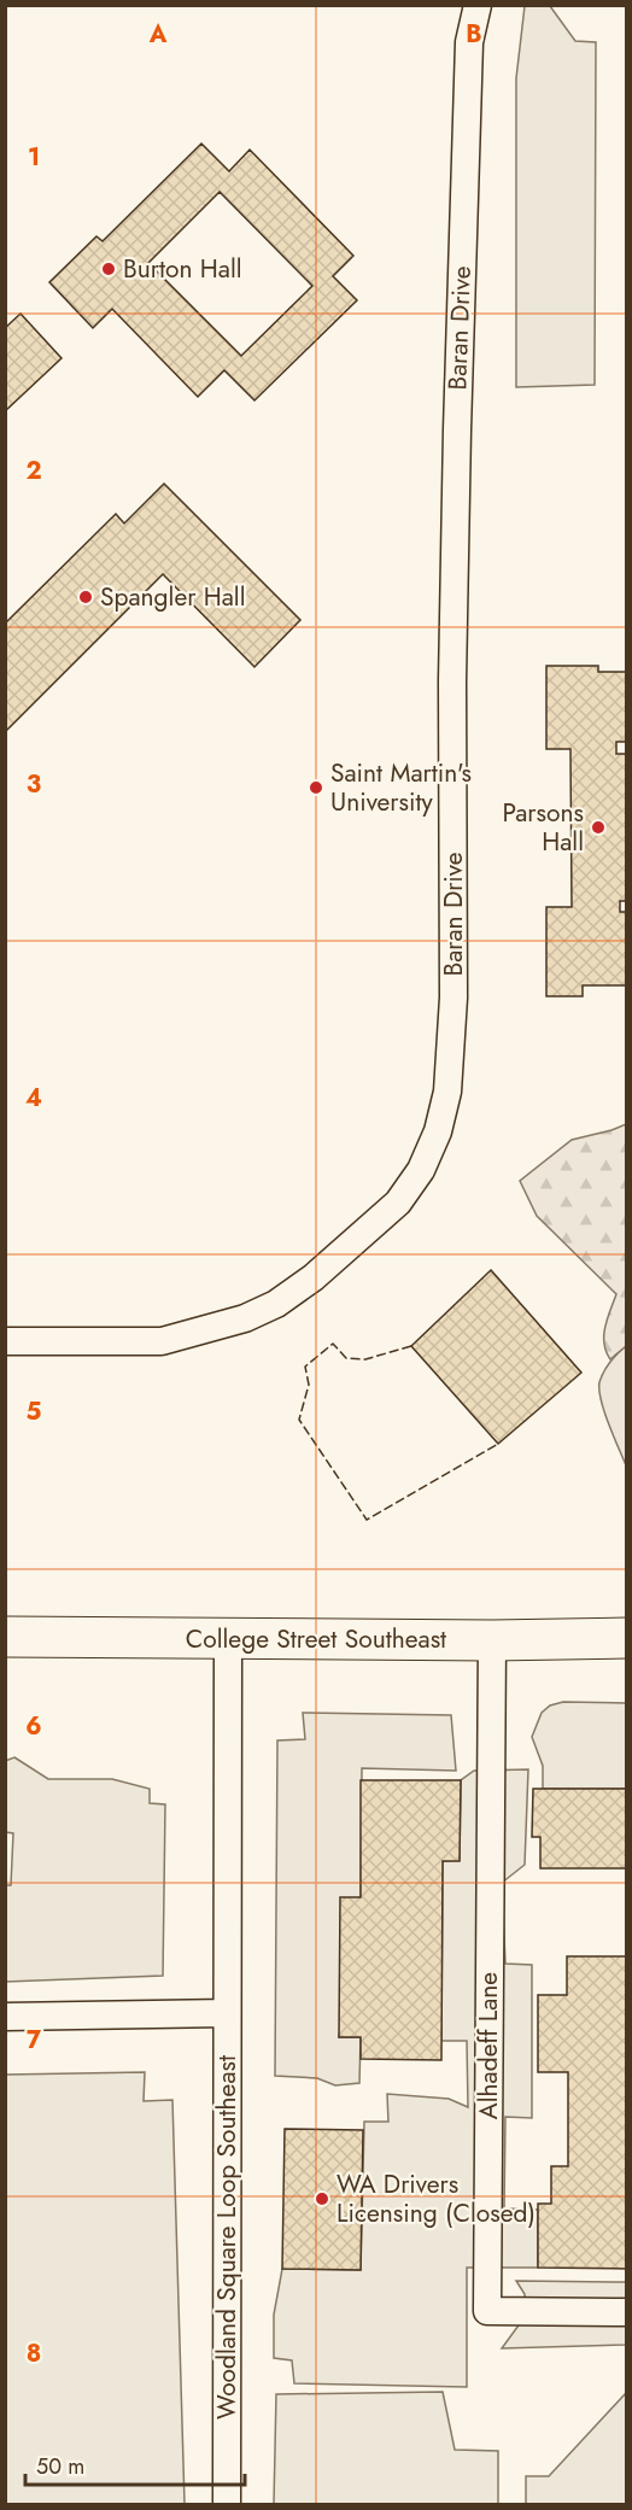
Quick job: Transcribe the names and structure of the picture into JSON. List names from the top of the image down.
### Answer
{
  "streets": {
    "main road": ["College Street Southeast"],
    "street": ["Baran Drive", "Alhadeff Lane", "Woodland Square Loop Southeast"]
  },
  "crossings": [
    ["College Street Southeast", "Alhadeff Lane"],
    ["College Street Southeast", "Woodland Square Loop Southeast"]
  ],
  "places": [
    "Burton Hall",
    "Spangler Hall",
    "Saint Martin's University",
    "Parsons Hall",
    "WA Drivers Licensing (Closed)"
  ],
  "scale_bar": "50 m",
  "grid": {
    "columns": ["A", "B"],
    "rows": [
      "1",
      "2",
      "3",
      "4",
      "5",
      "6",
      "7",
      "8"
    ]
  }
}
